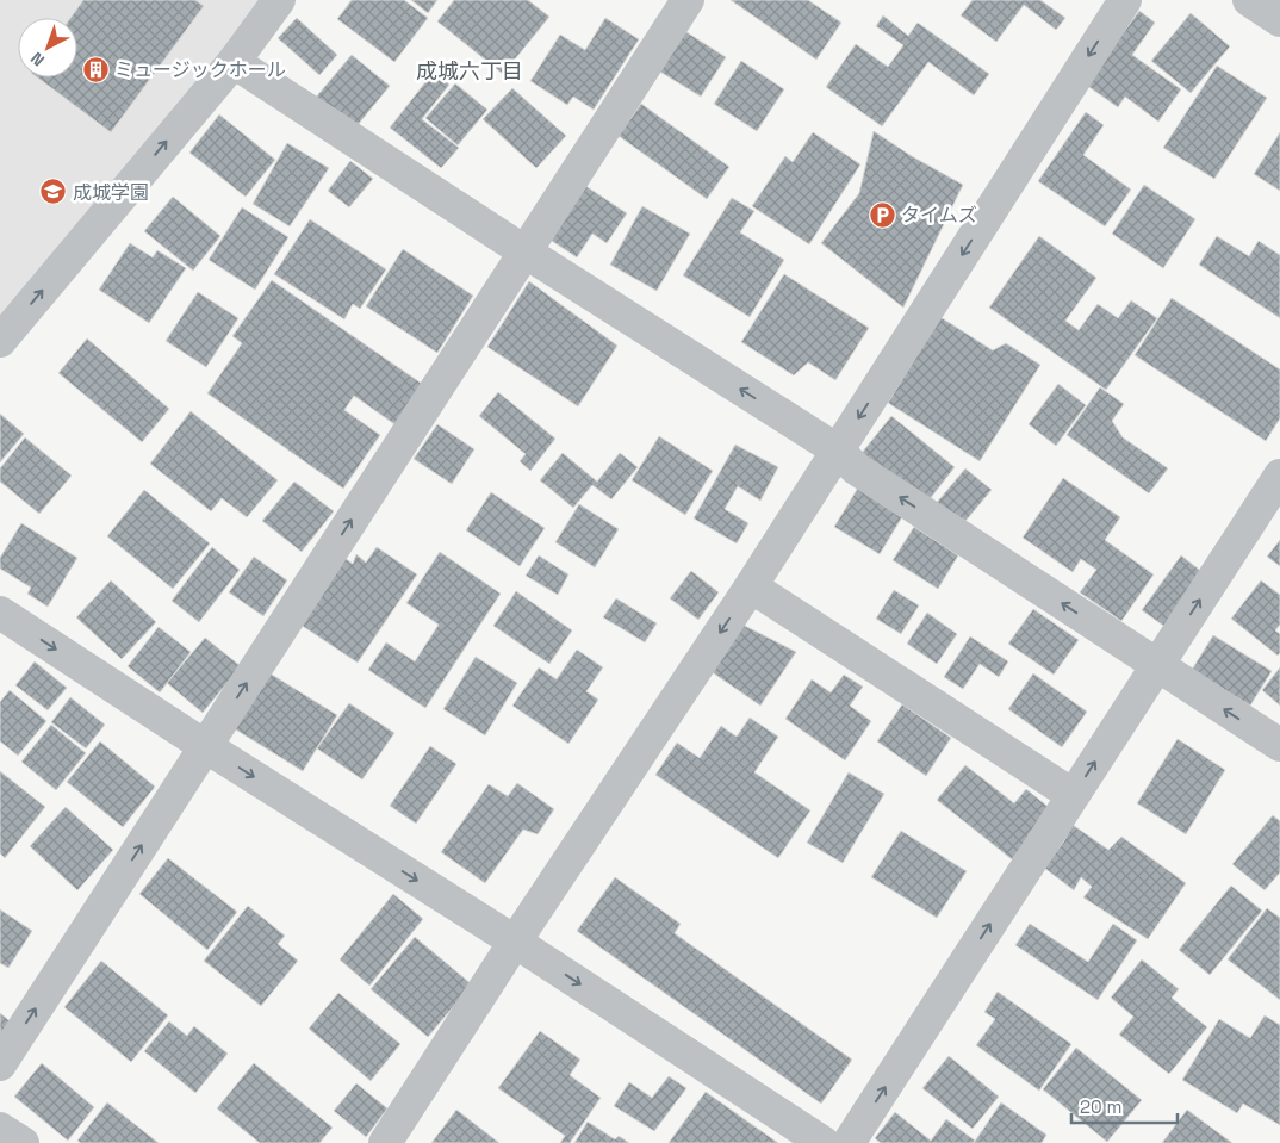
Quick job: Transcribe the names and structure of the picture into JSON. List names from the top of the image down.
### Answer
{
  "districts": ["成城六丁目"],
  "places": {
    "building": ["ミュージックホール"],
    "school or university": ["成城学園"],
    "parking": ["タイムズ"]
  },
  "scale_bar": "20 m",
  "north": "bottom left"
}
